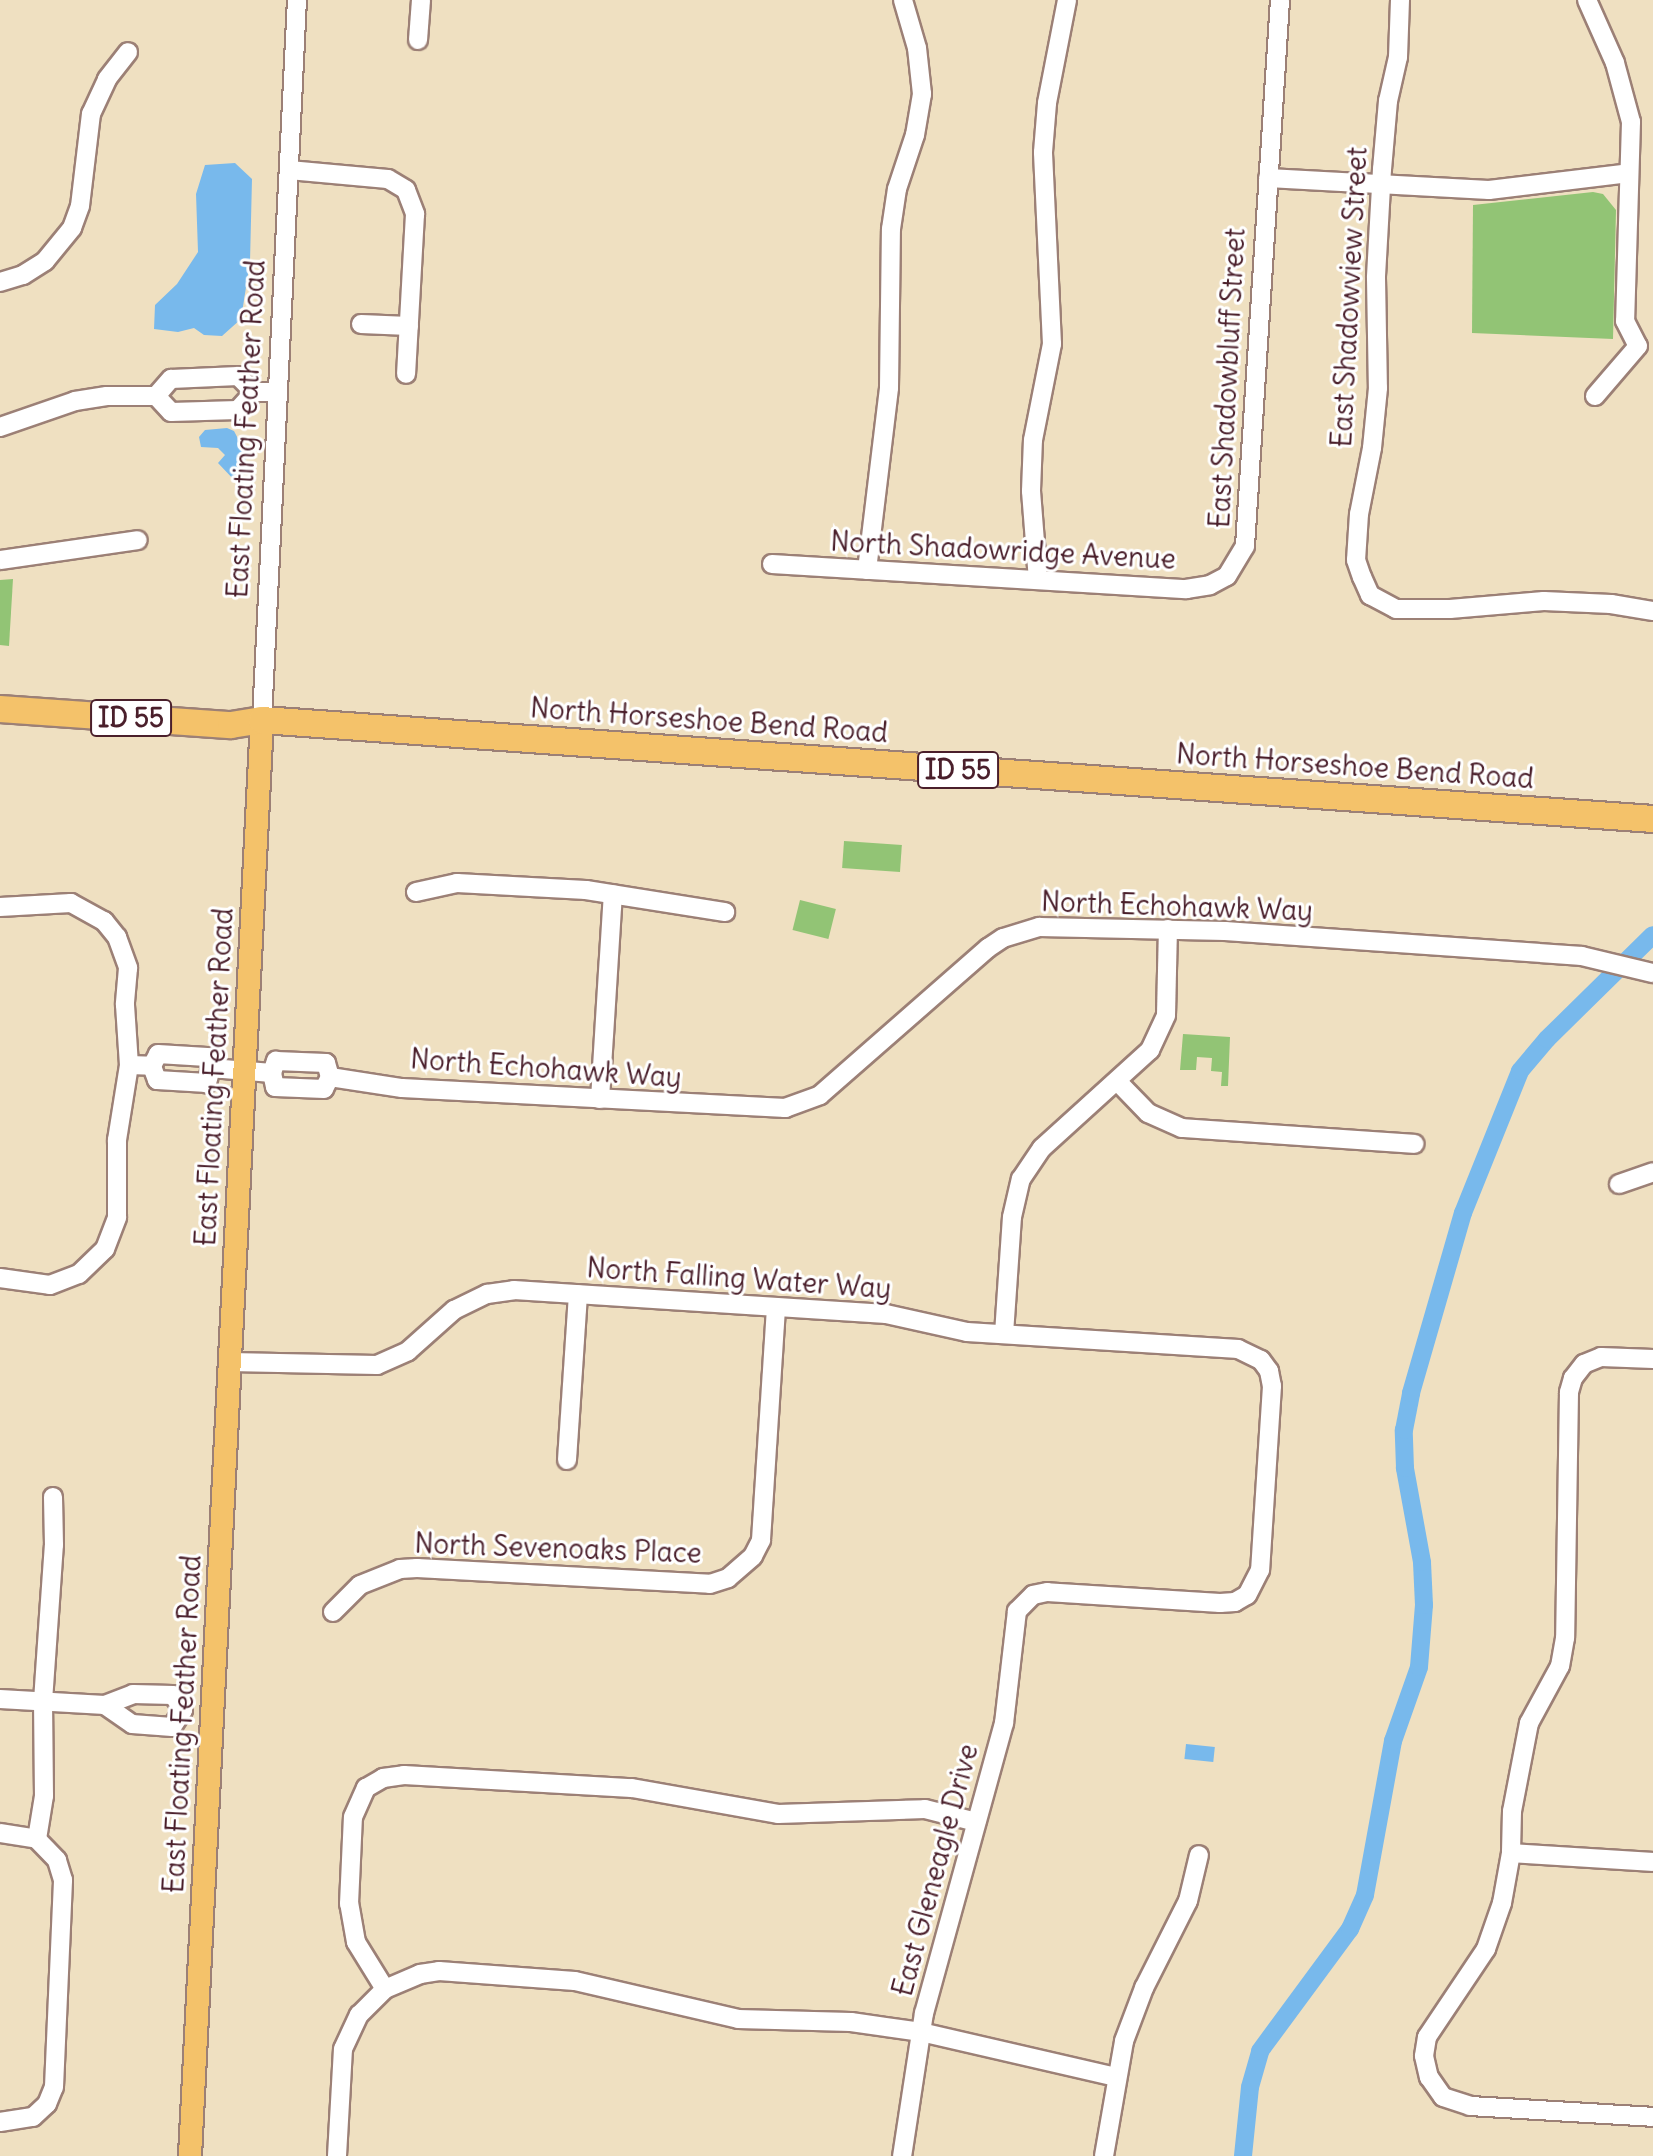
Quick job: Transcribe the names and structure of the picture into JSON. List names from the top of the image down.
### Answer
{
  "streets": {
    "highway": ["ID 55", "North Horseshoe Bend Road"],
    "main road": ["East Floating Feather Road"],
    "street": [
      "East Shadowview Street",
      "East Shadowbluff Street",
      "North Shadowridge Avenue",
      "North Echohawk Way",
      "North Falling Water Way",
      "North Sevenoaks Place",
      "East Gleneagle Drive"
    ]
  },
  "crossings": [
    ["East Shadowbluff Street", "North Shadowridge Avenue"],
    ["East Floating Feather Road", "North Horseshoe Bend Road"],
    ["East Floating Feather Road", "North Echohawk Way"],
    ["East Floating Feather Road", "North Falling Water Way"],
    ["North Falling Water Way", "North Sevenoaks Place"],
    ["North Falling Water Way", "East Gleneagle Drive"]
  ]
}
